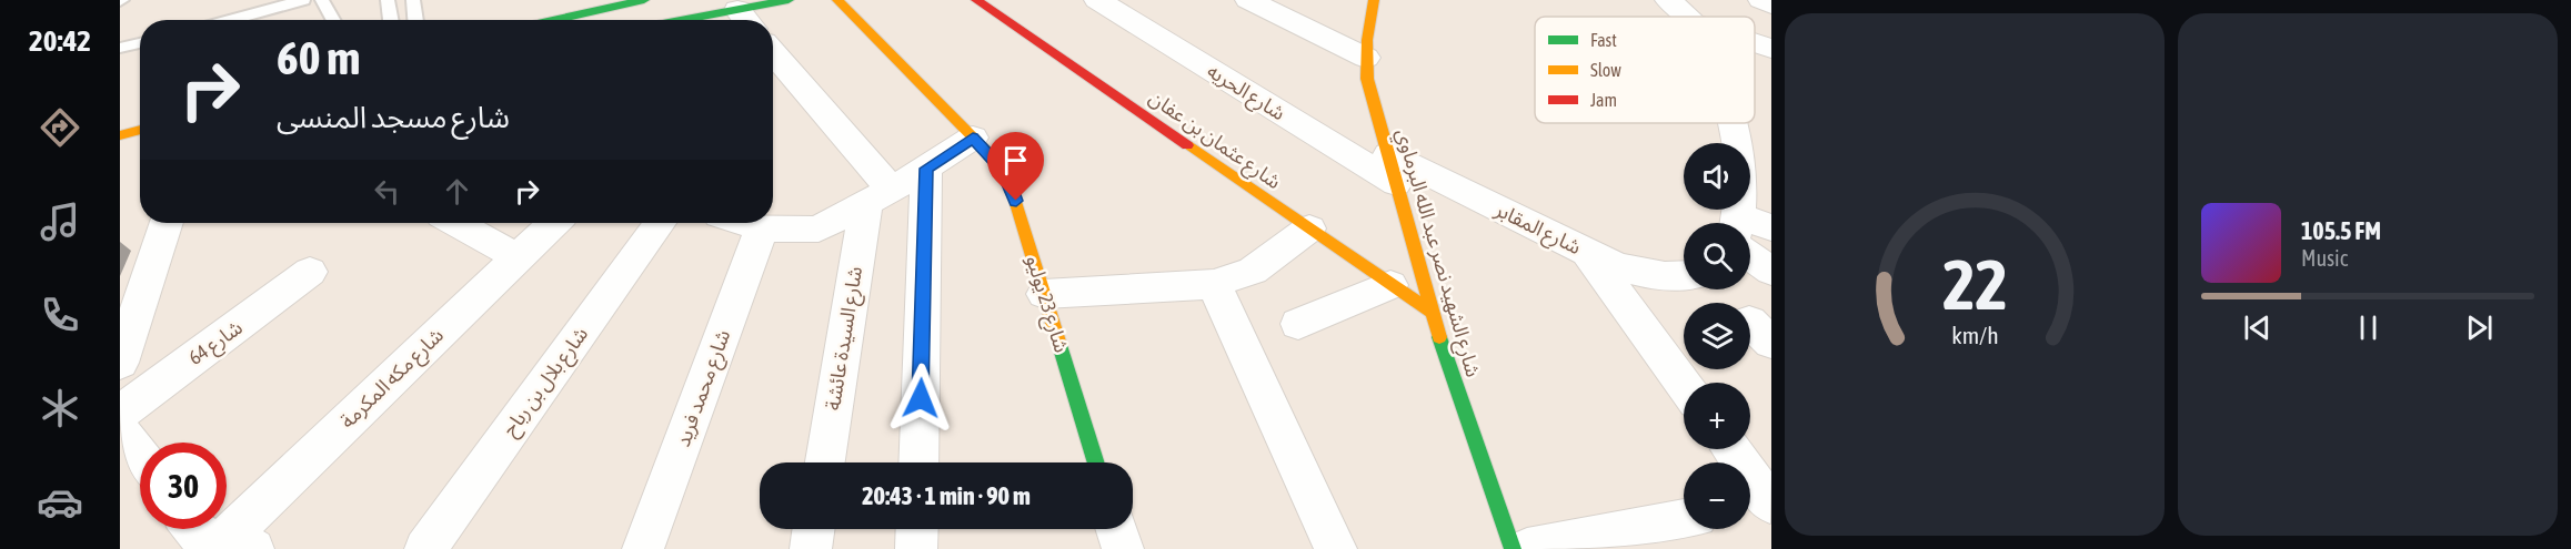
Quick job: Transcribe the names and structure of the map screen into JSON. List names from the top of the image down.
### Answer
{
  "streets": {
    "street": [
      "شارع الحريه",
      "شارع عثمان بن عفان",
      "شارع المقابر",
      "شارع الشهيد نصر عبد الله البرماوي",
      "شارع 23 يوليو",
      "شارع السيدة عائشة",
      "شارع 64",
      "شارع مكه المكرمة",
      "شارع بلال بن رباح",
      "شارع محمد فريد"
    ]
  },
  "crossings": [
    ["شارع الحريه", "شارع المقابر"],
    ["شارع الحريه", "شارع الشهيد نصر عبد الله البرماوي"],
    ["شارع عثمان بن عفان", "شارع الشهيد نصر عبد الله البرماوي"],
    ["شارع المقابر", "شارع الشهيد نصر عبد الله البرماوي"]
  ],
  "legend": ["Fast", "Slow", "Jam"],
  "page": {
    "tabs": "20:42",
    "turn": ["60 m", "شارع مسجد المنسى"],
    "map_buttons": ["+", "−"],
    "song": ["105.5 FM", "Music"],
    "limit": "30",
    "trip": "20:43 · 1 min · 90 m",
    "gauge": ["22", "km/h"]
  }
}
